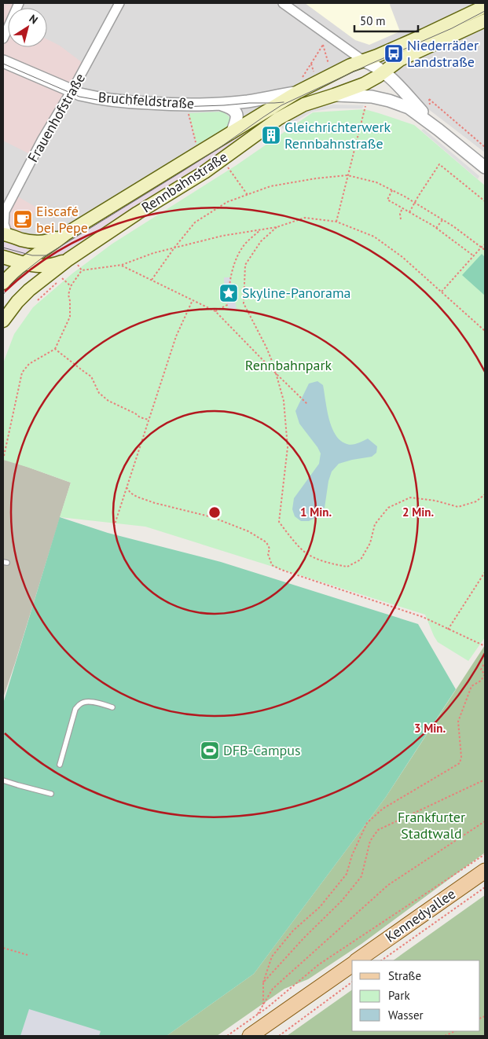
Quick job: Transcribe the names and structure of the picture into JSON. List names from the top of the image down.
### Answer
{
  "streets": {
    "main road": ["Rennbahnstraße", "Kennedyallee"],
    "street": ["Bruchfeldstraße", "Frauenhofstraße"]
  },
  "crossings": [
    ["Bruchfeldstraße", "Frauenhofstraße"],
    ["Bruchfeldstraße", "Rennbahnstraße"]
  ],
  "parks": ["Rennbahnpark", "Frankfurter Stadtwald"],
  "places": {
    "bus stop": ["Niederräder Landstraße"],
    "building": ["Gleichrichterwerk Rennbahnstraße"],
    "cafe": ["Eiscafé bei Pepe"],
    "place": ["Skyline-Panorama"],
    "sports": ["DFB-Campus"]
  },
  "legend": ["Straße", "Park", "Wasser"],
  "scale_bar": "50 m",
  "north": "top right",
  "rings": ["1 Min.", "2 Min.", "3 Min."]
}
